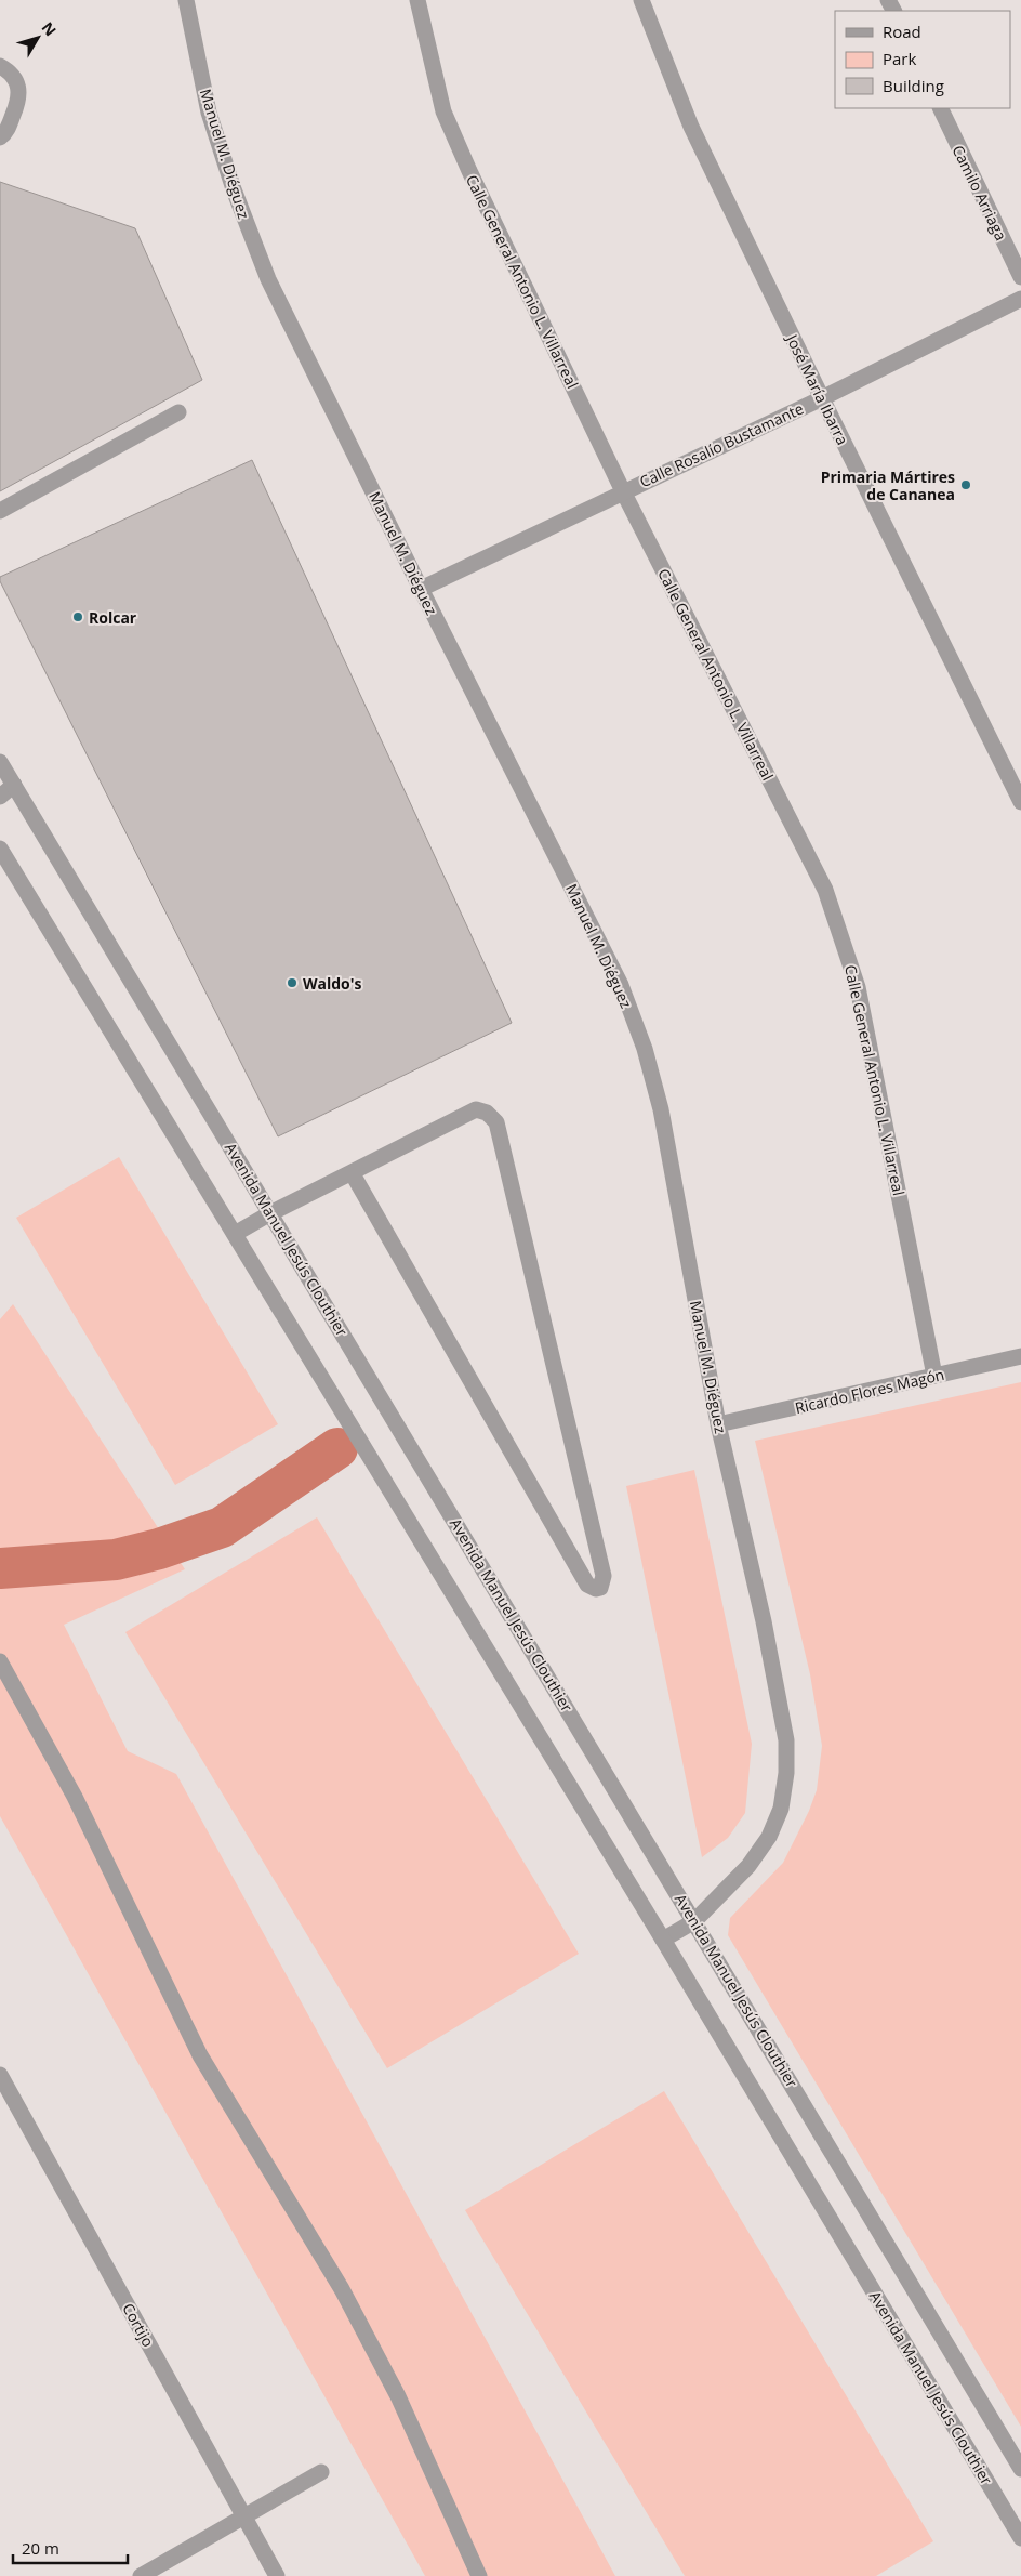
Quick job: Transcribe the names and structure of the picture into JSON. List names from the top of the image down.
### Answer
{
  "streets": {
    "street": [
      "Manuel M. Diéguez",
      "Camilo Arriaga",
      "Calle General Antonio L. Villarreal",
      "José María Ibarra",
      "Calle Rosalío Bustamante",
      "Avenida Manuel Jesús Clouthier",
      "Ricardo Flores Magón",
      "Cortijo"
    ]
  },
  "crossings": [
    ["Manuel M. Diéguez", "Calle Rosalío Bustamante"],
    ["Manuel M. Diéguez", "Avenida Manuel Jesús Clouthier"],
    ["Manuel M. Diéguez", "Ricardo Flores Magón"],
    ["Calle General Antonio L. Villarreal", "Calle Rosalío Bustamante"],
    ["Calle General Antonio L. Villarreal", "Ricardo Flores Magón"],
    ["José María Ibarra", "Calle Rosalío Bustamante"]
  ],
  "places": ["Primaria Mártires de Cananea", "Rolcar", "Waldo's"],
  "legend": ["Road", "Park", "Building"],
  "scale_bar": "20 m",
  "north": "top right"
}
